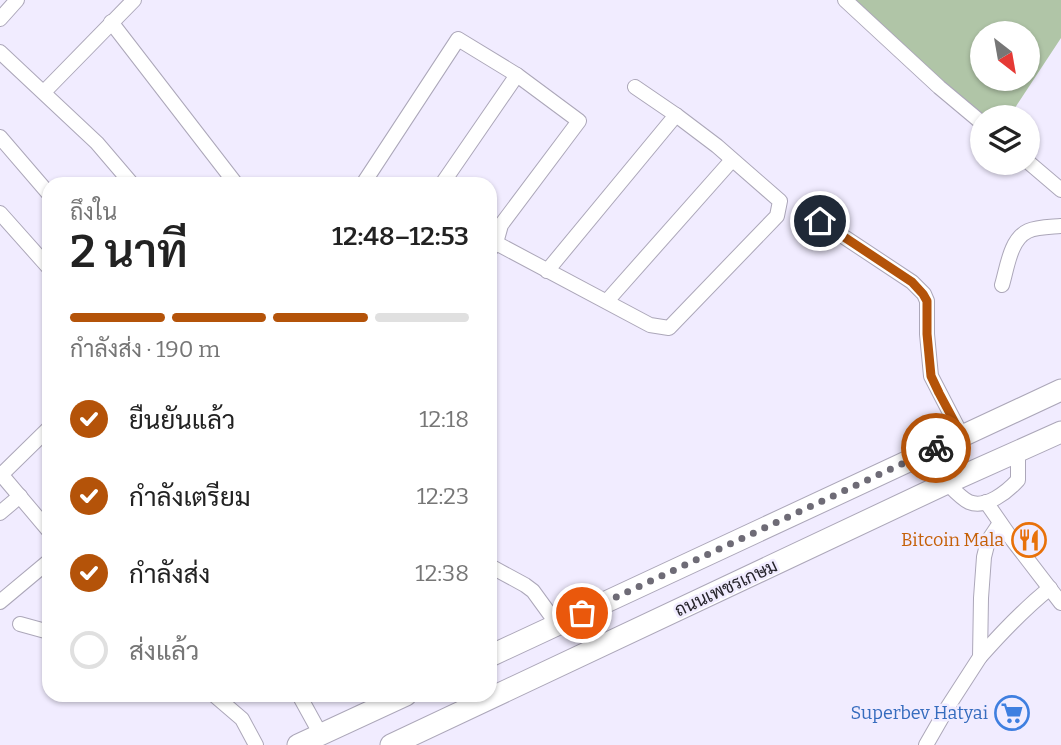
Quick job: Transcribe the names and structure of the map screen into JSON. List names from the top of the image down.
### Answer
{
  "streets": {
    "highway": ["ถนนเพชรเกษม"]
  },
  "places": {
    "restaurant": ["Bitcoin Mala"],
    "supermarket": ["Superbev Hatyai"]
  },
  "north": "bottom right",
  "page": {
    "heading": ["2 นาที", "ถึงใน", "12:48–12:53"],
    "bar": "กำลังส่ง · 190 m",
    "list": [
      ["ยืนยันแล้ว", "12:18"],
      ["กำลังเตรียม", "12:23"],
      ["กำลังส่ง", "12:38"],
      "ส่งแล้ว"
    ]
  }
}
